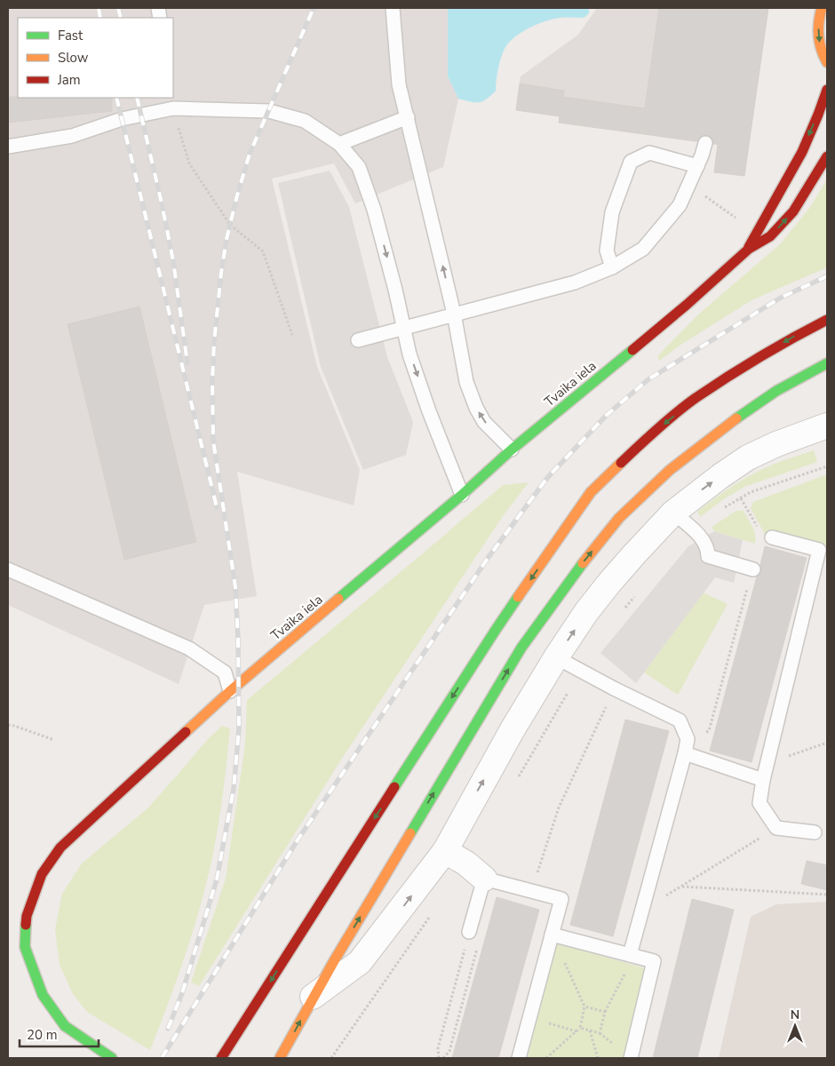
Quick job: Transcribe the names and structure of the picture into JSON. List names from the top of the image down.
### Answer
{
  "streets": {
    "main road": ["Tvaika iela"]
  },
  "legend": ["Fast", "Slow", "Jam"],
  "scale_bar": "20 m",
  "north": "top"
}
